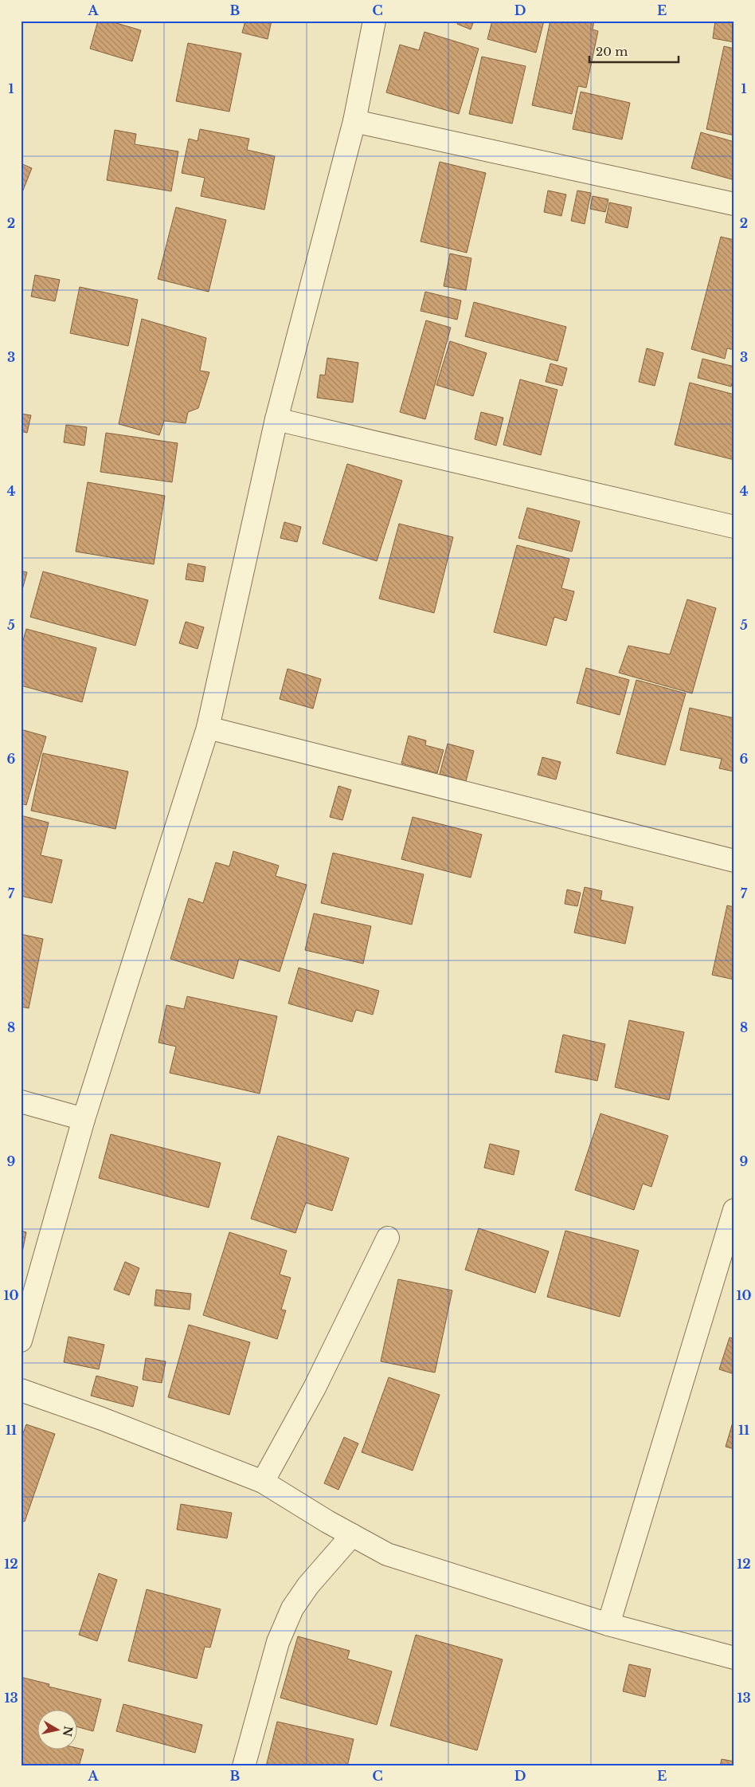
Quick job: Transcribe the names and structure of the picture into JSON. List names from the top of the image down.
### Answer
{
  "scale_bar": "20 m",
  "north": "right",
  "grid": {
    "columns": [
      "A",
      "B",
      "C",
      "D",
      "E"
    ],
    "rows": [
      "1",
      "2",
      "3",
      "4",
      "5",
      "6",
      "7",
      "8",
      "9",
      "10",
      "11",
      "12",
      "13"
    ]
  }
}
